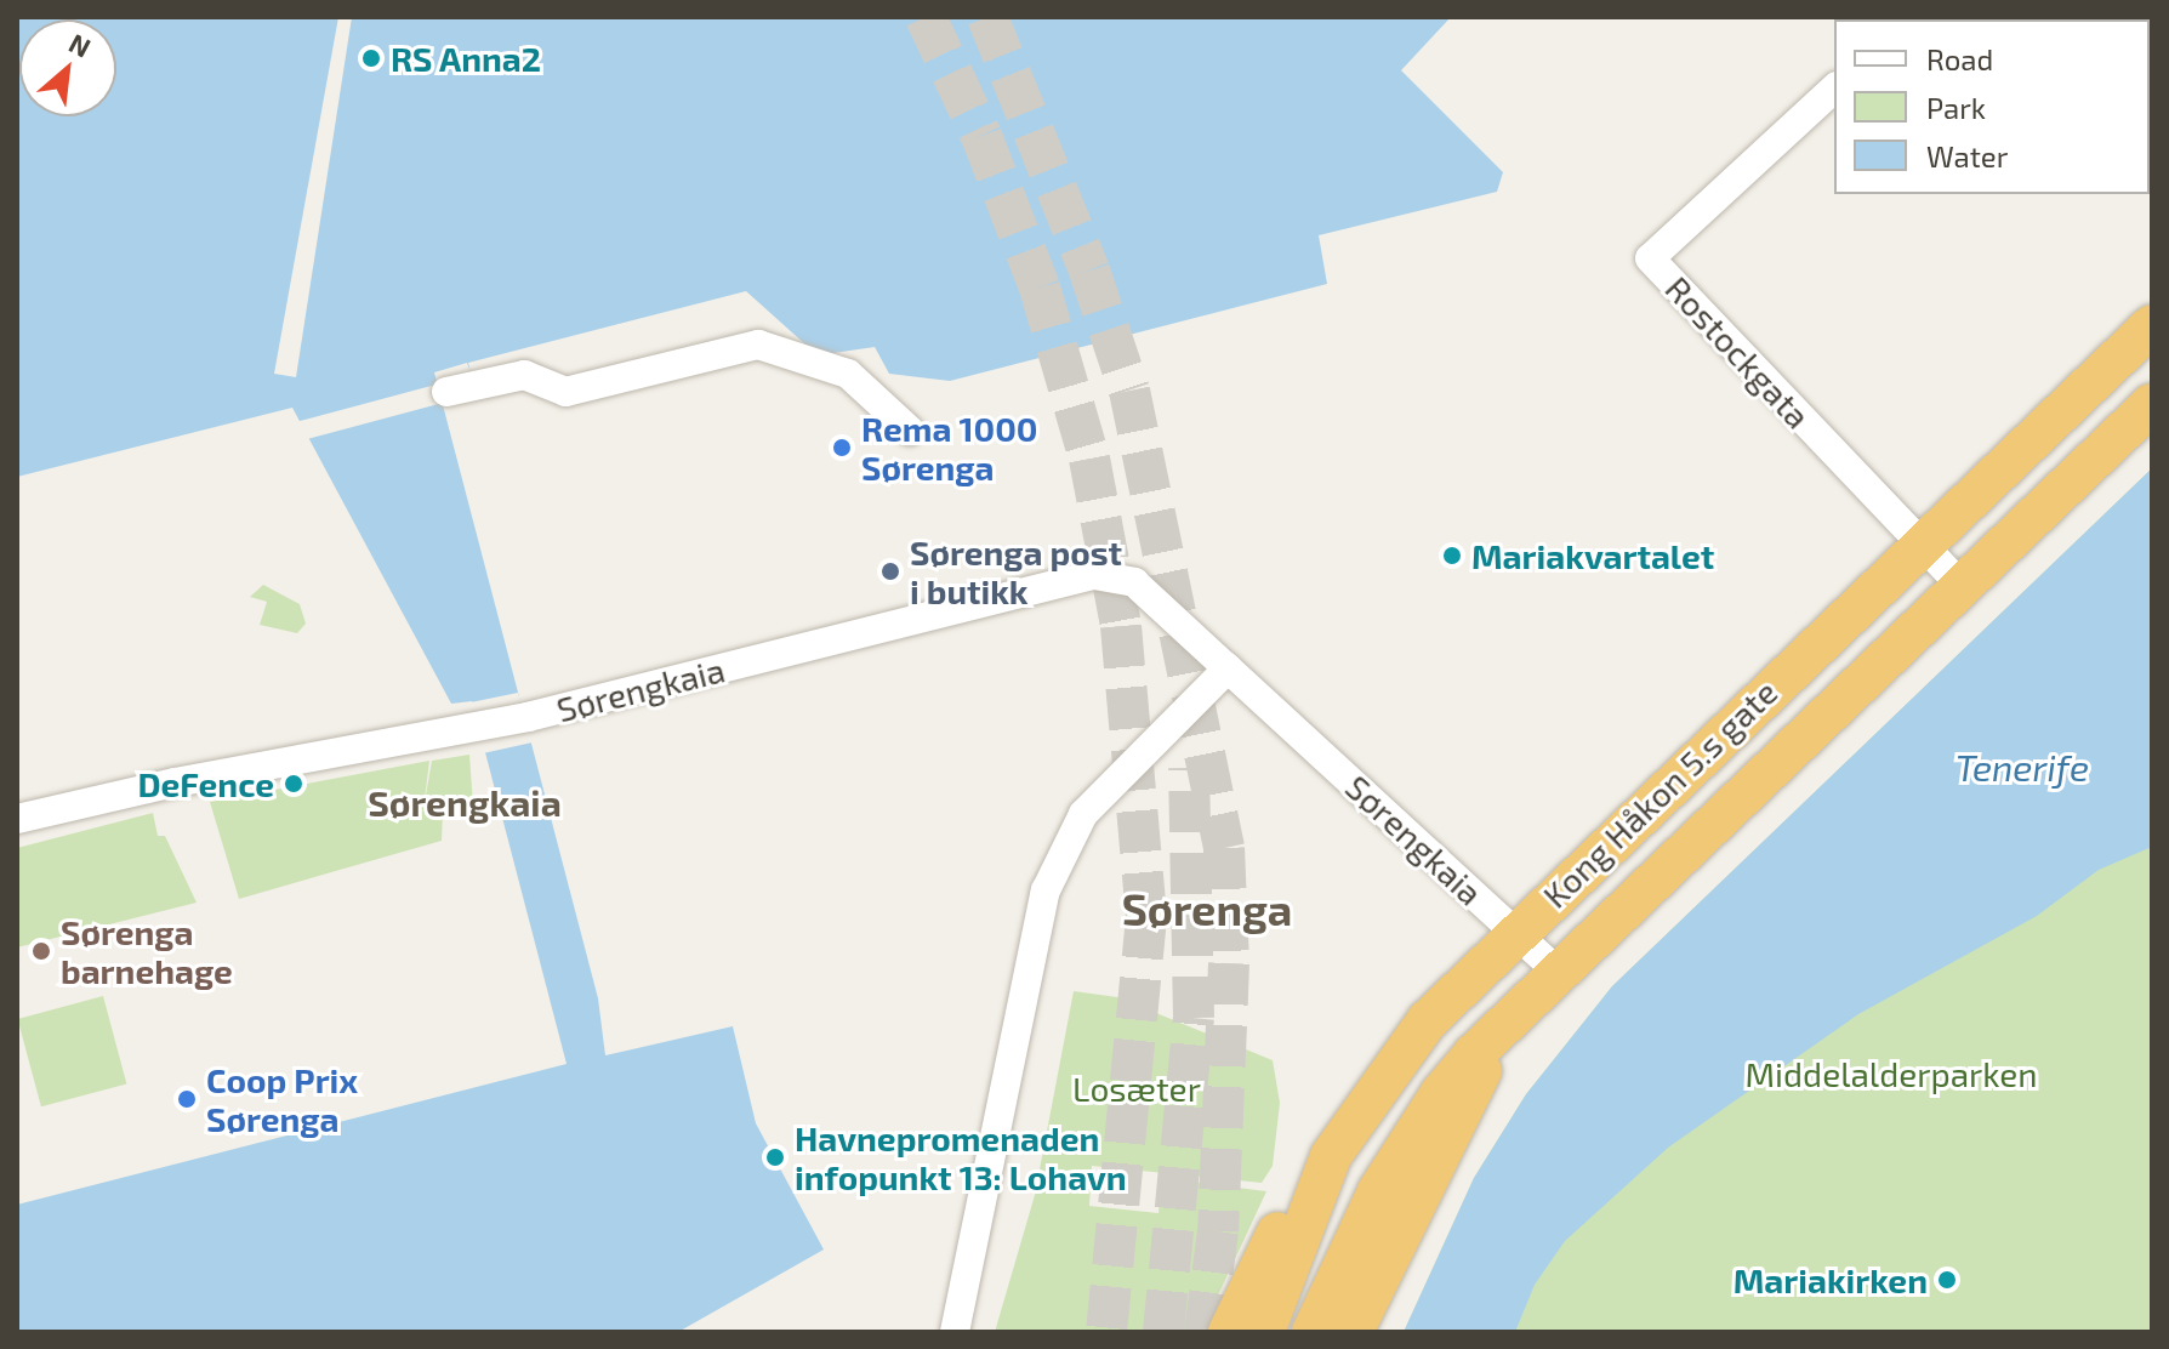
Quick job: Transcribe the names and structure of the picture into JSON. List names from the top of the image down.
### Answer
{
  "streets": {
    "highway": ["Kong Håkon 5.s gate"],
    "street": ["Rostockgata", "Sørengkaia"]
  },
  "crossings": [
    ["Rostockgata", "Kong Håkon 5.s gate"],
    ["Sørengkaia", "Kong Håkon 5.s gate"]
  ],
  "districts": ["Sørengkaia", "Sørenga"],
  "water": ["Tenerife"],
  "parks": ["Middelalderparken", "Losæter"],
  "places": [
    "RS Anna2",
    "Rema 1000 Sørenga",
    "Mariakvartalet",
    "Sørenga post i butikk",
    "DeFence",
    "Sørenga barnehage",
    "Coop Prix Sørenga",
    "Havnepromenaden infopunkt 13: Lohavn",
    "Mariakirken"
  ],
  "legend": ["Road", "Park", "Water"],
  "north": "top right"
}
